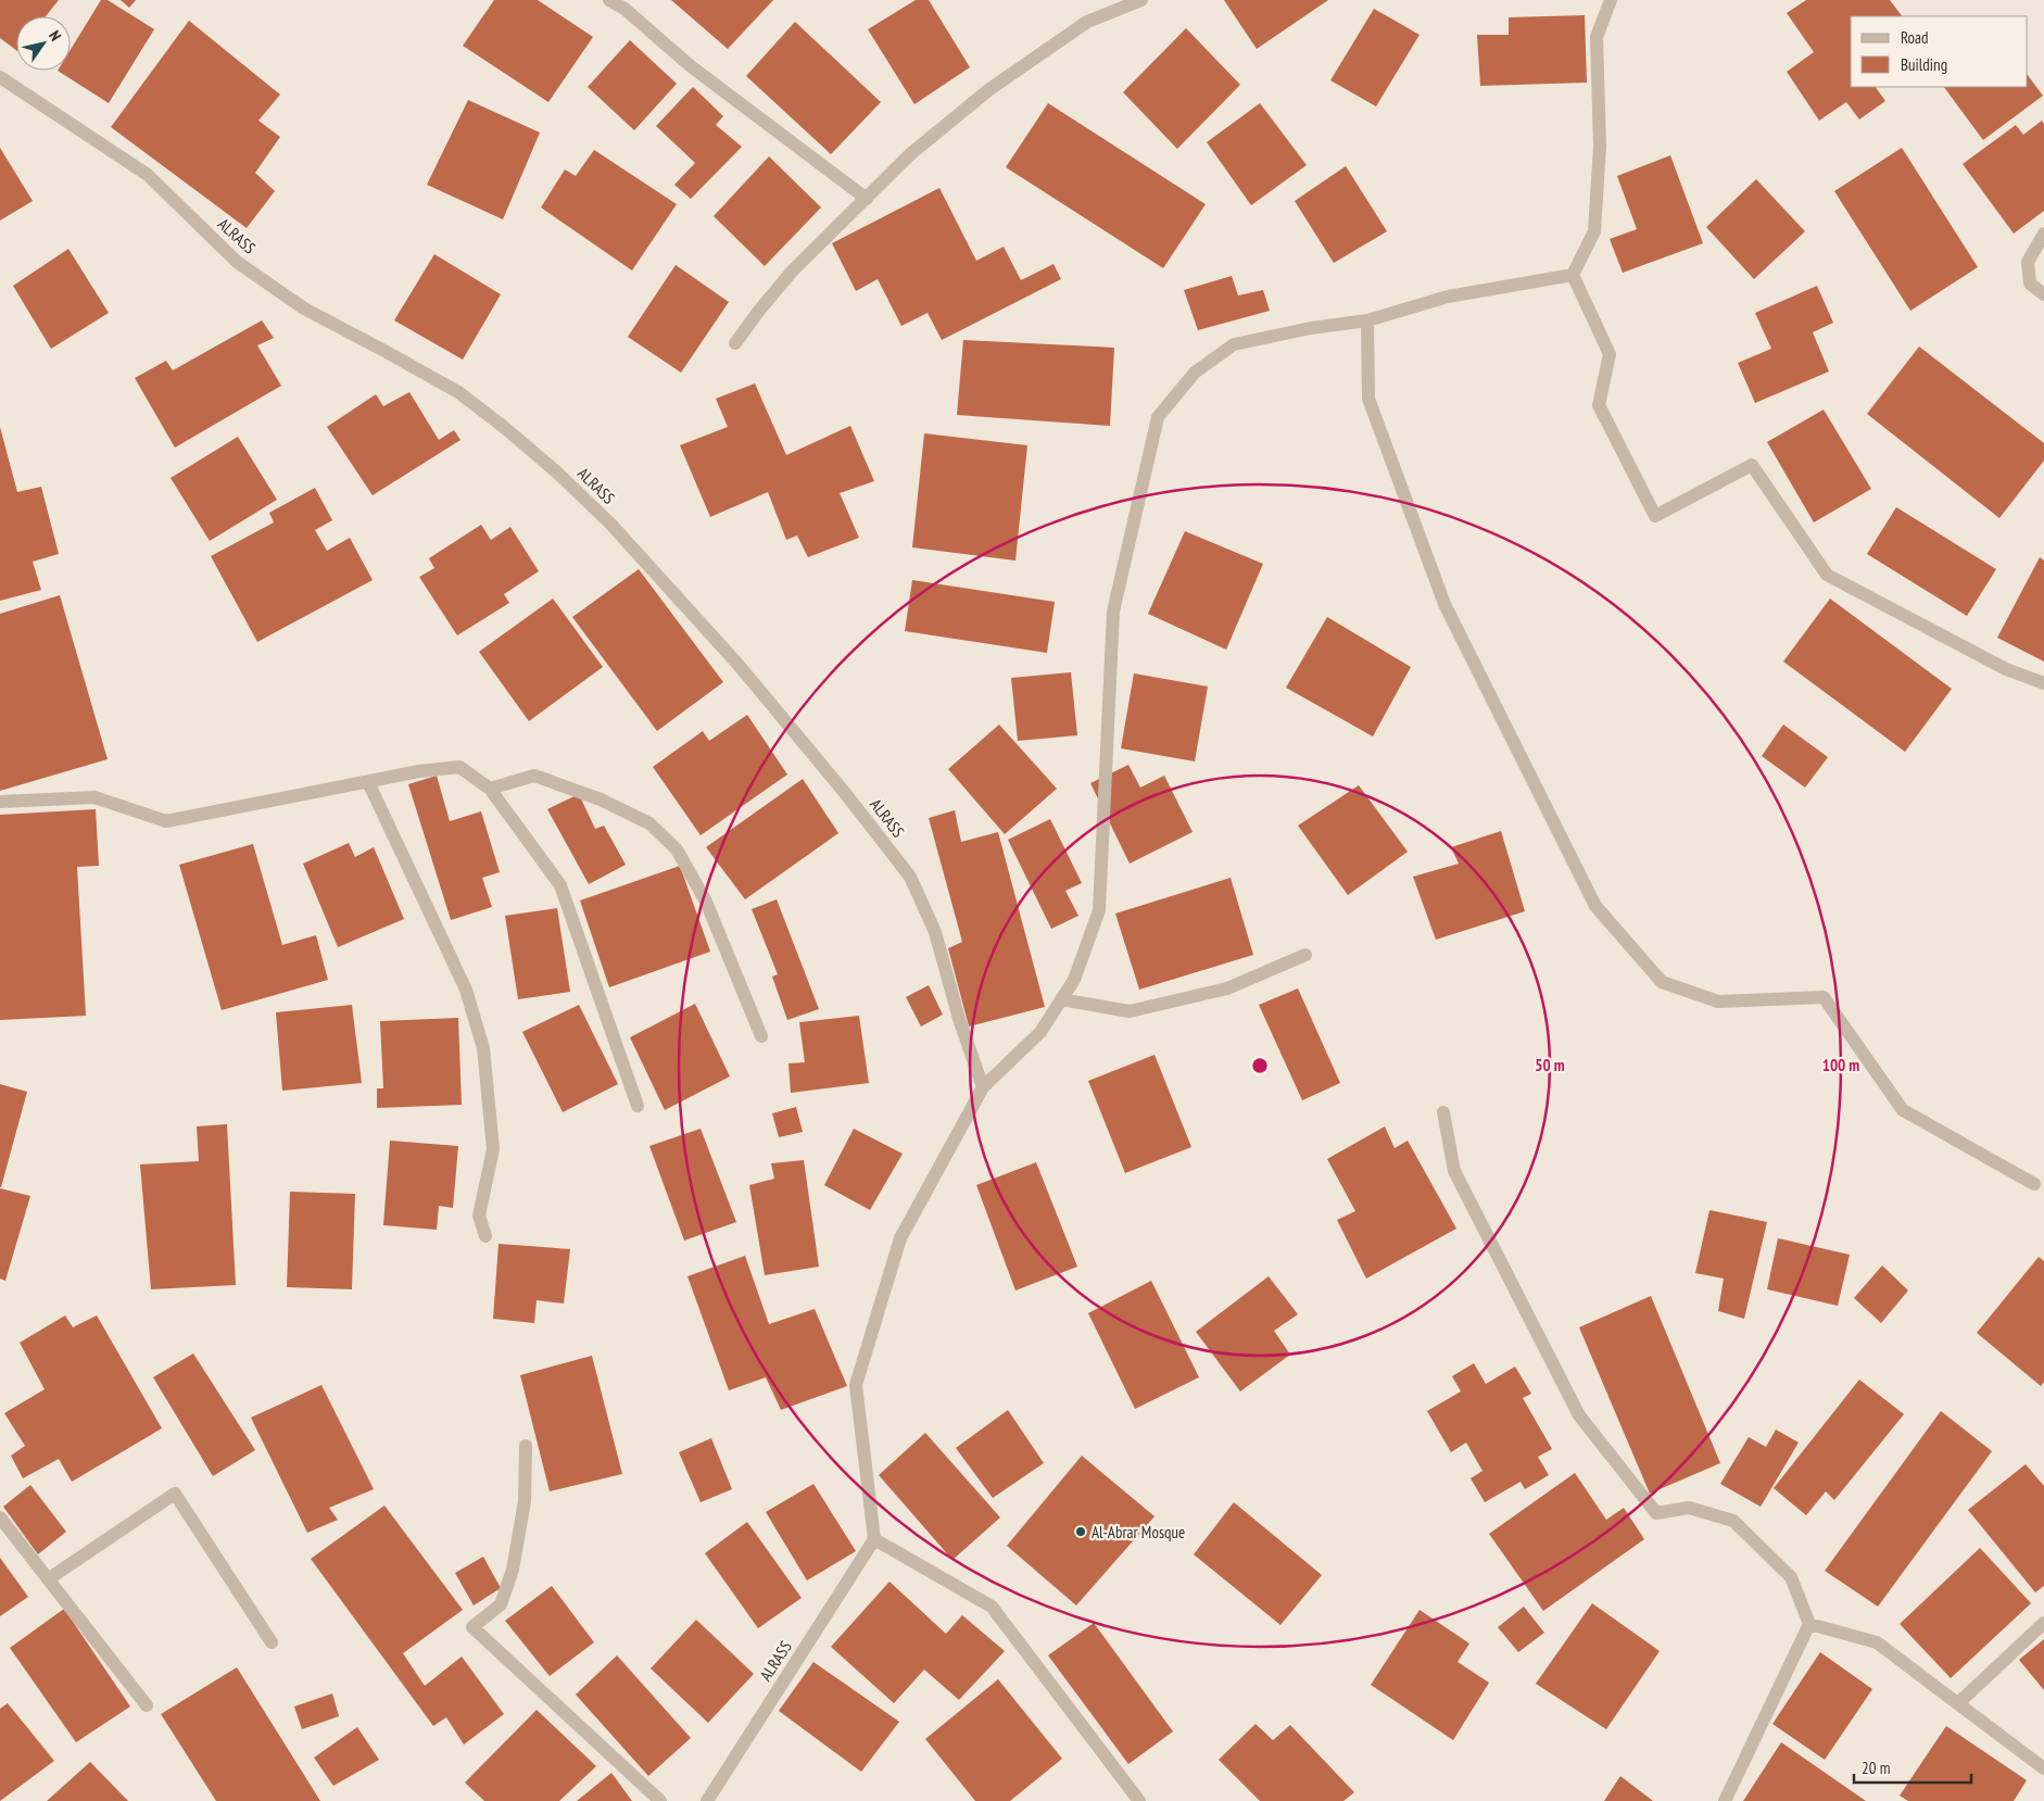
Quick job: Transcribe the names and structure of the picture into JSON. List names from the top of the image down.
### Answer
{
  "streets": {
    "street": ["ALRASS"]
  },
  "places": ["Al-Abrar Mosque"],
  "legend": ["Road", "Building"],
  "scale_bar": "20 m",
  "north": "top right",
  "rings": ["50 m", "100 m"]
}
